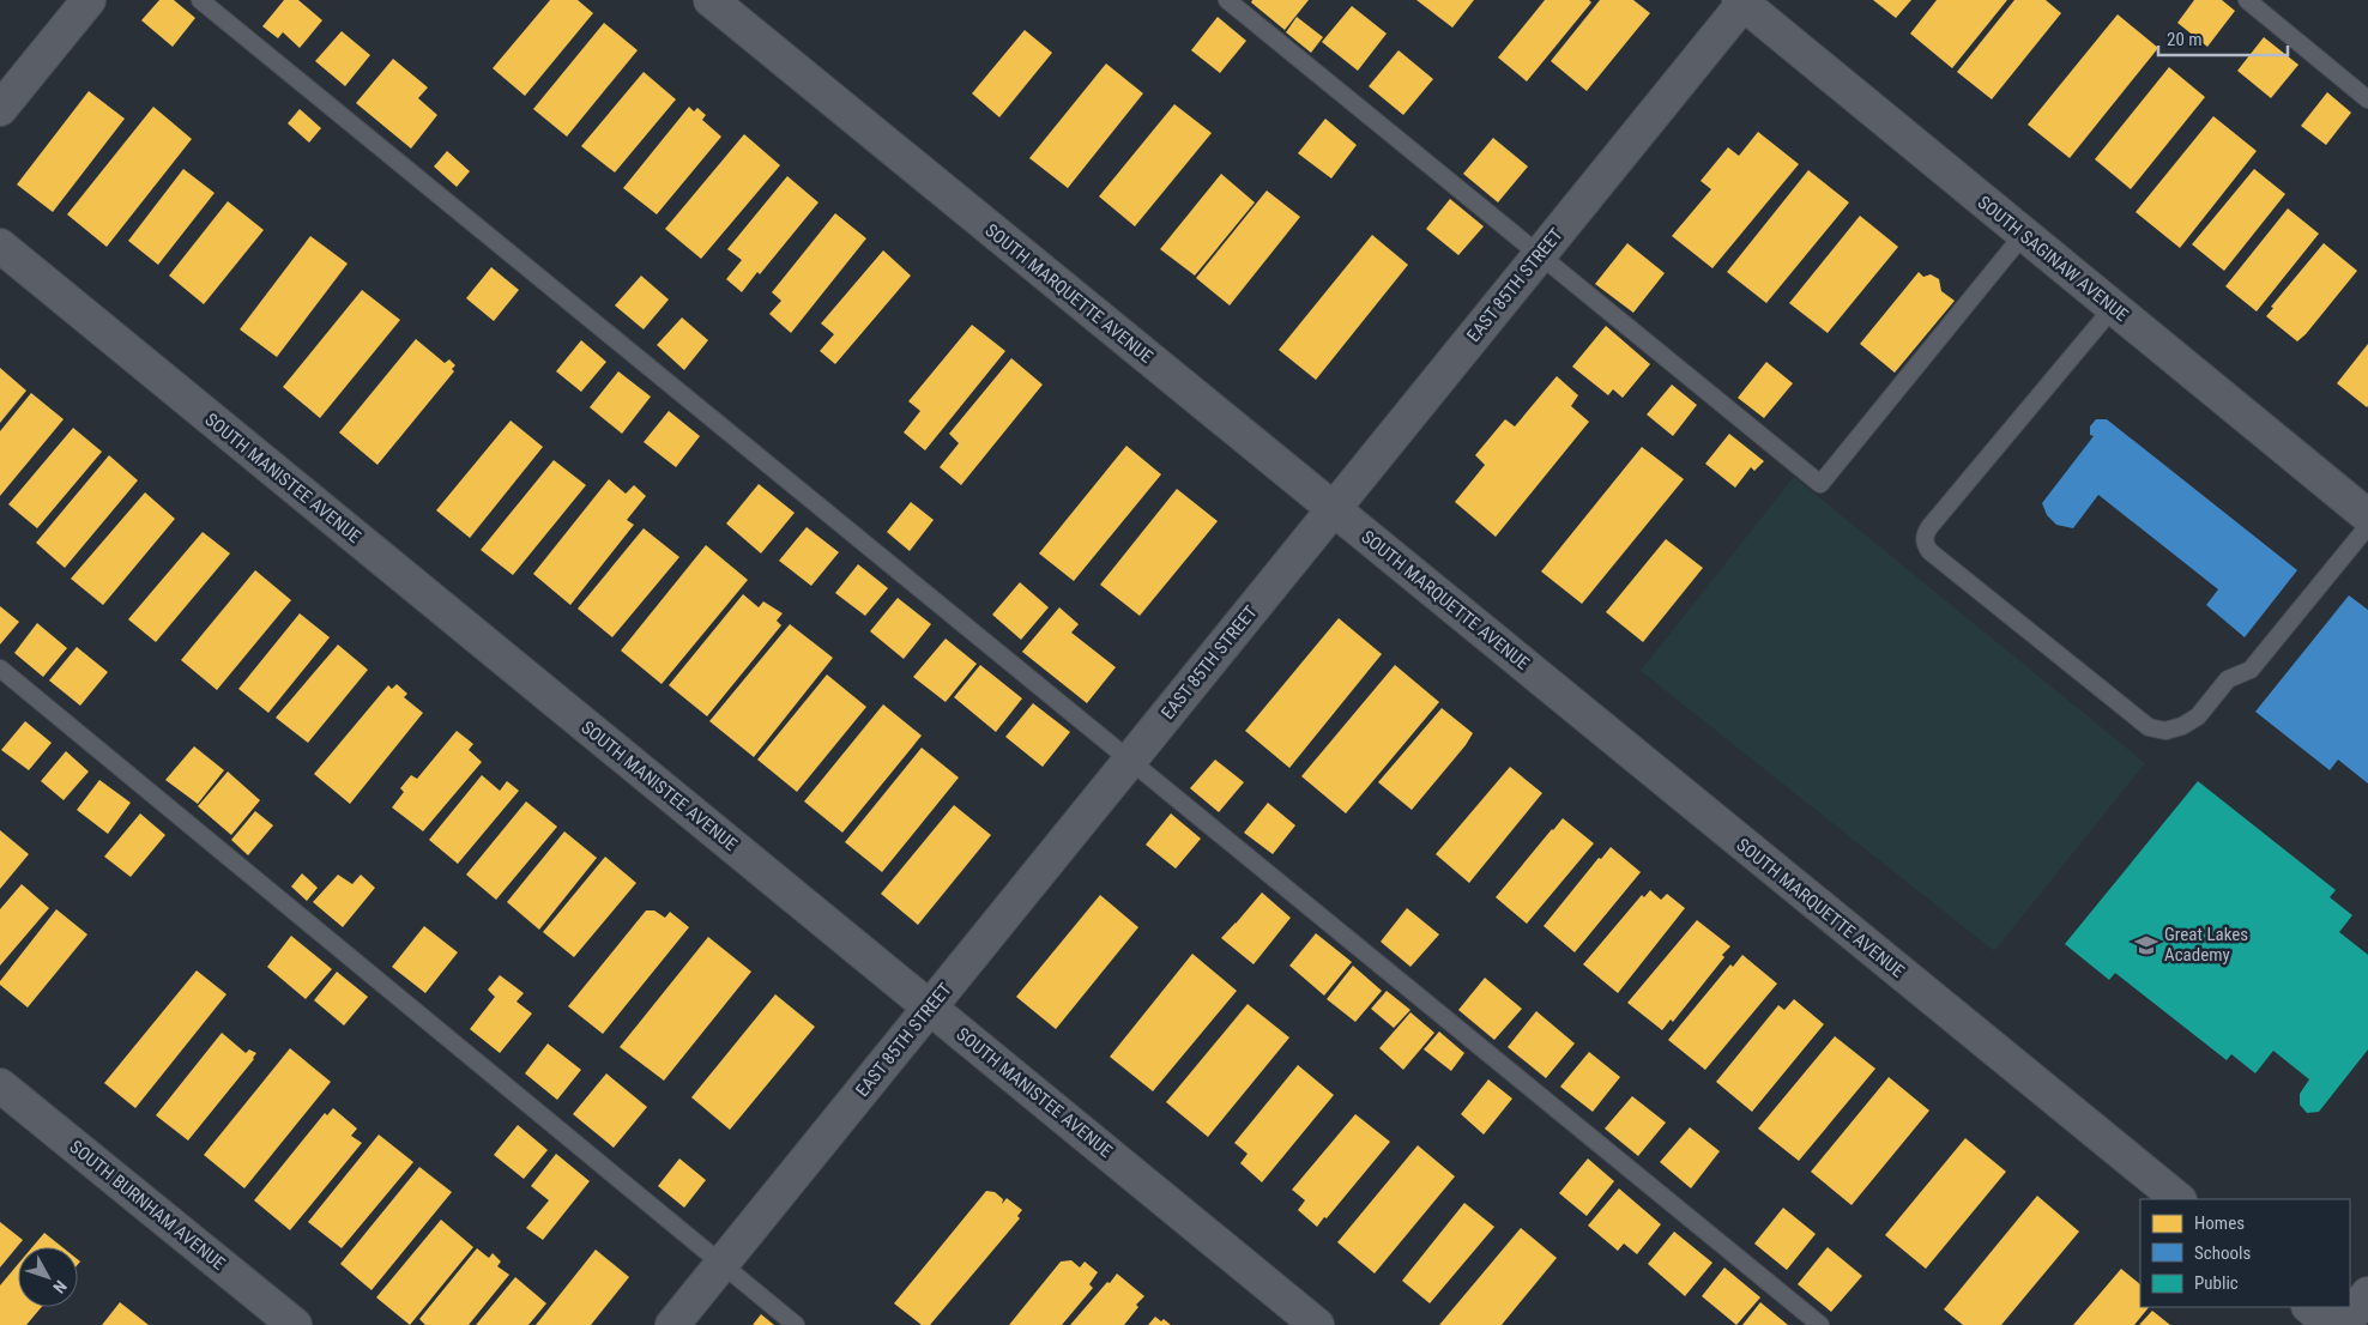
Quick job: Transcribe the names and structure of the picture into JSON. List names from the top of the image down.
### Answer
{
  "streets": {
    "street": [
      "SOUTH SAGINAW AVENUE",
      "EAST 85TH STREET",
      "SOUTH MARQUETTE AVENUE",
      "SOUTH MANISTEE AVENUE",
      "SOUTH BURNHAM AVENUE"
    ]
  },
  "crossings": [
    ["SOUTH SAGINAW AVENUE", "EAST 85TH STREET"],
    ["EAST 85TH STREET", "SOUTH MARQUETTE AVENUE"],
    ["EAST 85TH STREET", "SOUTH MANISTEE AVENUE"]
  ],
  "places": {
    "school or university": ["Great Lakes Academy"]
  },
  "legend": ["Homes", "Schools", "Public"],
  "scale_bar": "20 m",
  "north": "bottom right"
}
